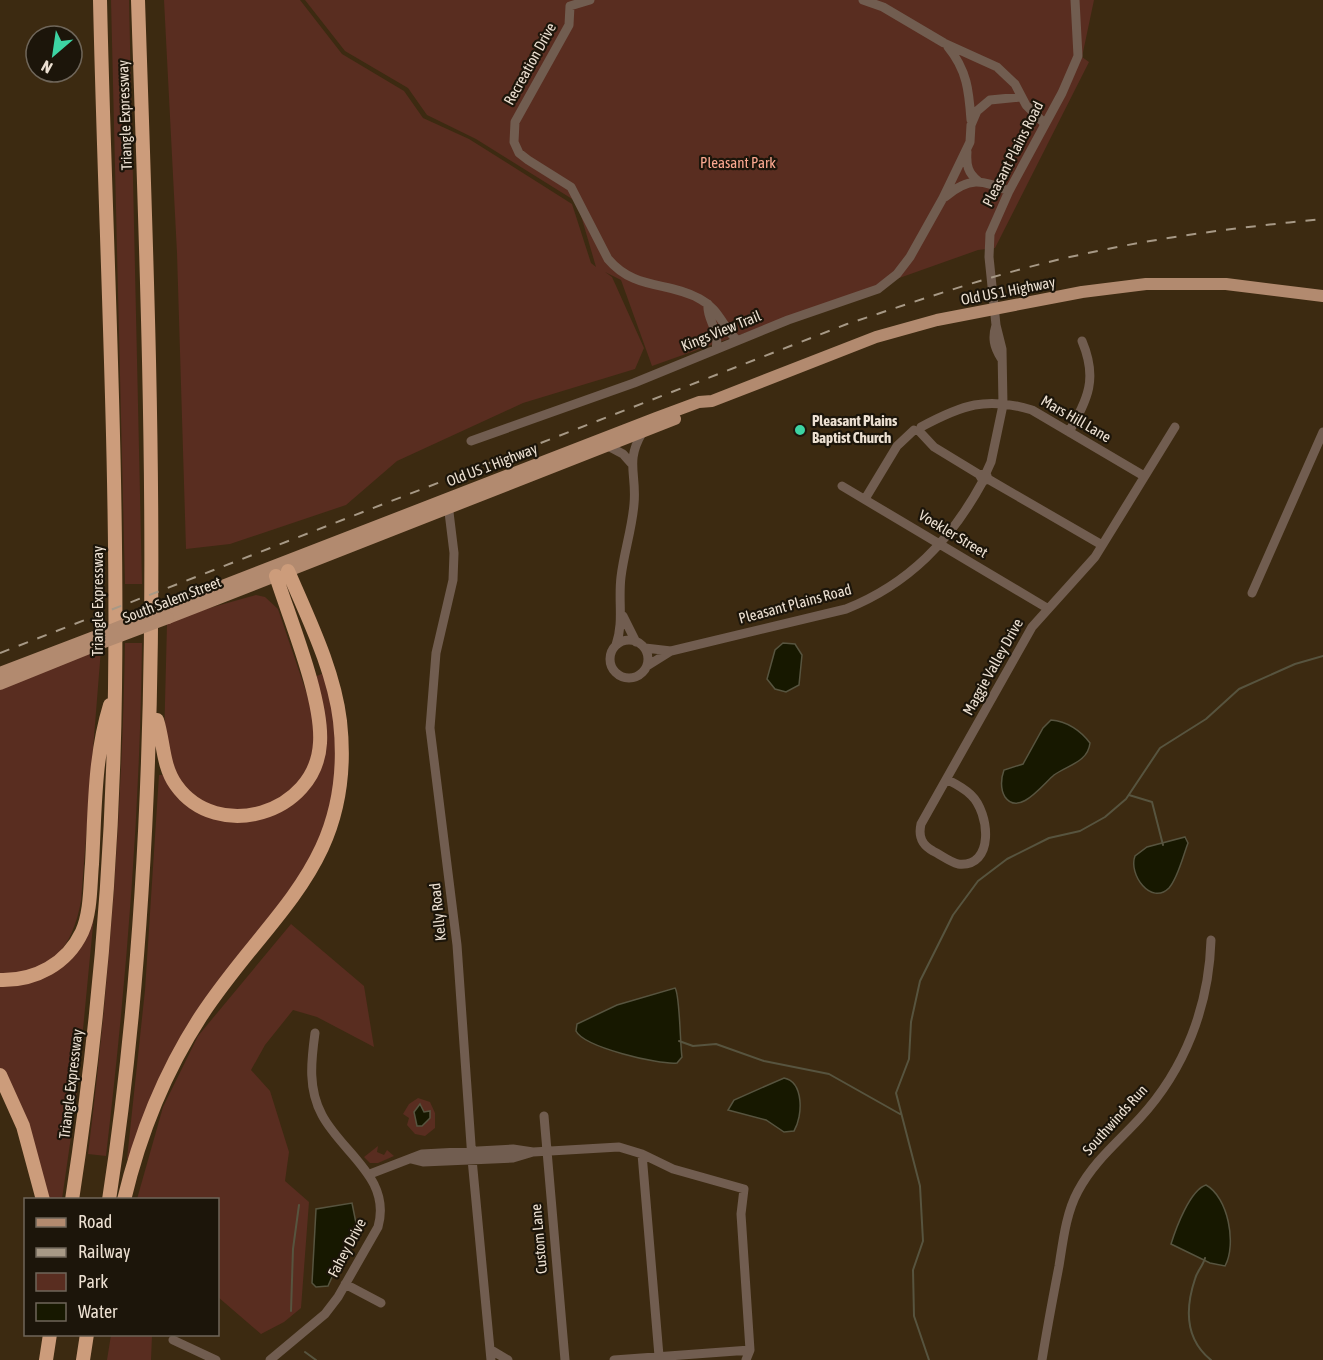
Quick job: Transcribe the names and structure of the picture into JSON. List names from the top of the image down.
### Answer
{
  "streets": {
    "highway": ["Triangle Expressway"],
    "main road": ["Old US 1 Highway", "South Salem Street"],
    "street": [
      "Recreation Drive",
      "Pleasant Plains Road",
      "Kings View Trail",
      "Mars Hill Lane",
      "Voekler Street",
      "Maggie Valley Drive",
      "Kelly Road",
      "Southwinds Run",
      "Custom Lane",
      "Fahey Drive"
    ]
  },
  "crossings": [
    ["Recreation Drive", "Kings View Trail"],
    ["Pleasant Plains Road", "Old US 1 Highway"],
    ["Pleasant Plains Road", "Kings View Trail"],
    ["Pleasant Plains Road", "Mars Hill Lane"],
    ["Pleasant Plains Road", "Voekler Street"],
    ["Old US 1 Highway", "South Salem Street"],
    ["Old US 1 Highway", "Kelly Road"],
    ["Mars Hill Lane", "Voekler Street"],
    ["Mars Hill Lane", "Maggie Valley Drive"],
    ["Voekler Street", "Maggie Valley Drive"]
  ],
  "parks": ["Pleasant Park"],
  "places": ["Pleasant Plains Baptist Church"],
  "legend": [
    "Road",
    "Railway",
    "Park",
    "Water"
  ],
  "north": "bottom left"
}
